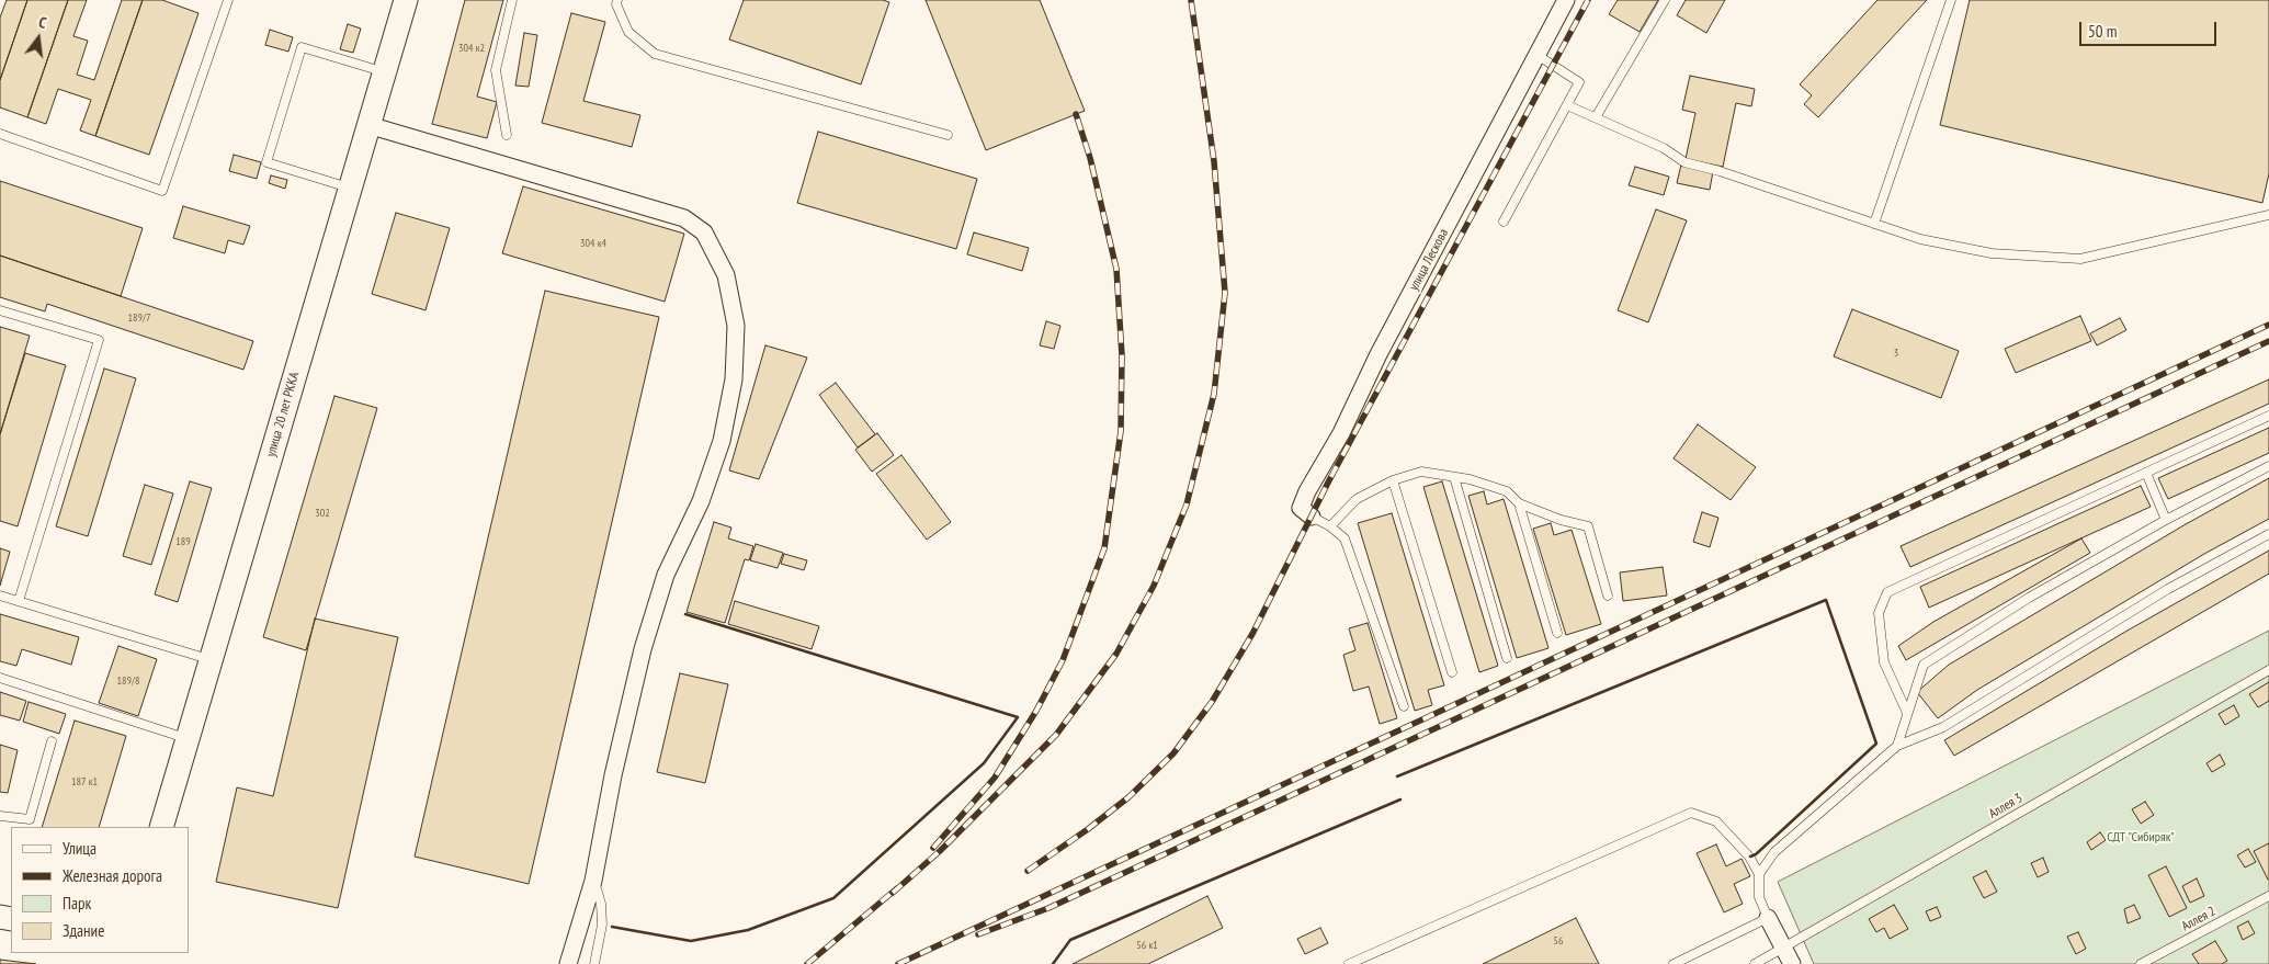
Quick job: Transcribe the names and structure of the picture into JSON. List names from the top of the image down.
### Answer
{
  "streets": {
    "main road": ["улица 20 лет РККА"],
    "street": ["улица Лескова"],
    "lane": ["Аллея 3", "Аллея 2"]
  },
  "parks": ["СДТ \"Сибиряк\""],
  "house_numbers": [
    "304 к2",
    "304 к4",
    "189/7",
    "3",
    "302",
    "189",
    "189/8",
    "187 к1",
    "56",
    "56 к1"
  ],
  "legend": [
    "Улица",
    "Железная дорога",
    "Парк",
    "Здание"
  ],
  "scale_bar": "50 m",
  "north": "top"
}
